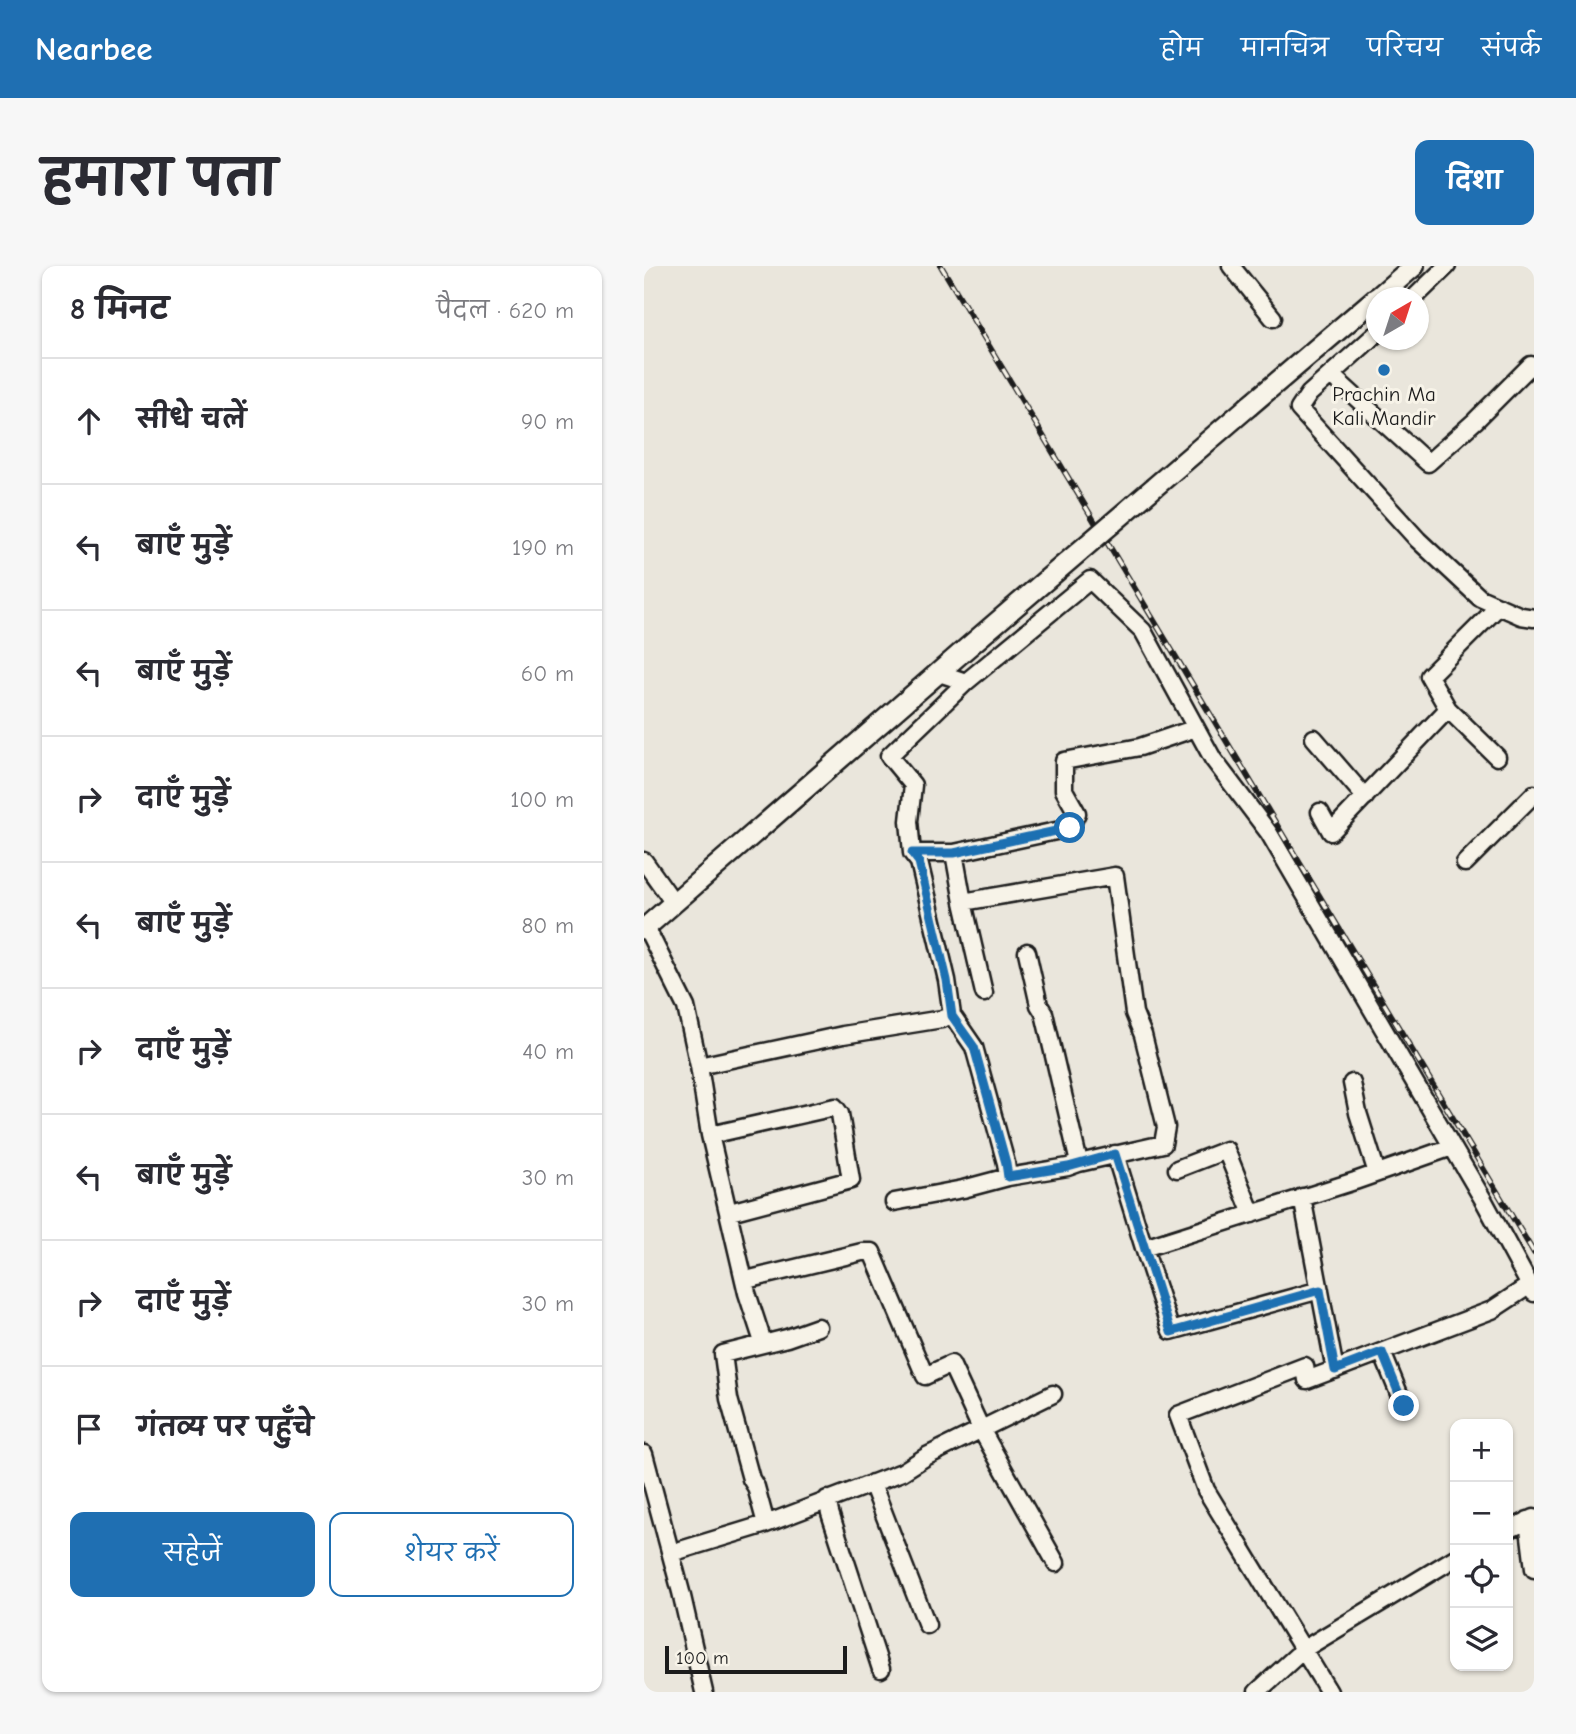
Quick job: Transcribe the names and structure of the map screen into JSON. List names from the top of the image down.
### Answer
{
  "places": ["Prachin Ma Kali Mandir"],
  "scale_bar": "100 m",
  "north": "top right",
  "page": {
    "header": "Nearbee",
    "nav": [
      "होम",
      "मानचित्र",
      "परिचय",
      "संपर्क"
    ],
    "title": "हमारा पता",
    "buttons": [
      "दिशा",
      ["सहेजें", "शेयर करें"]
    ],
    "heading": ["8 मिनट", "पैदल · 620 m"],
    "list": [
      ["सीधे चलें", "90 m"],
      ["बाएँ मुड़ें", "190 m"],
      ["बाएँ मुड़ें", "60 m"],
      ["दाएँ मुड़ें", "100 m"],
      ["बाएँ मुड़ें", "80 m"],
      ["दाएँ मुड़ें", "40 m"],
      ["बाएँ मुड़ें", "30 m"],
      ["दाएँ मुड़ें", "30 m"],
      "गंतव्य पर पहुँचे"
    ],
    "map_buttons": ["+", "−"],
    "scale": "100 m"
  }
}
